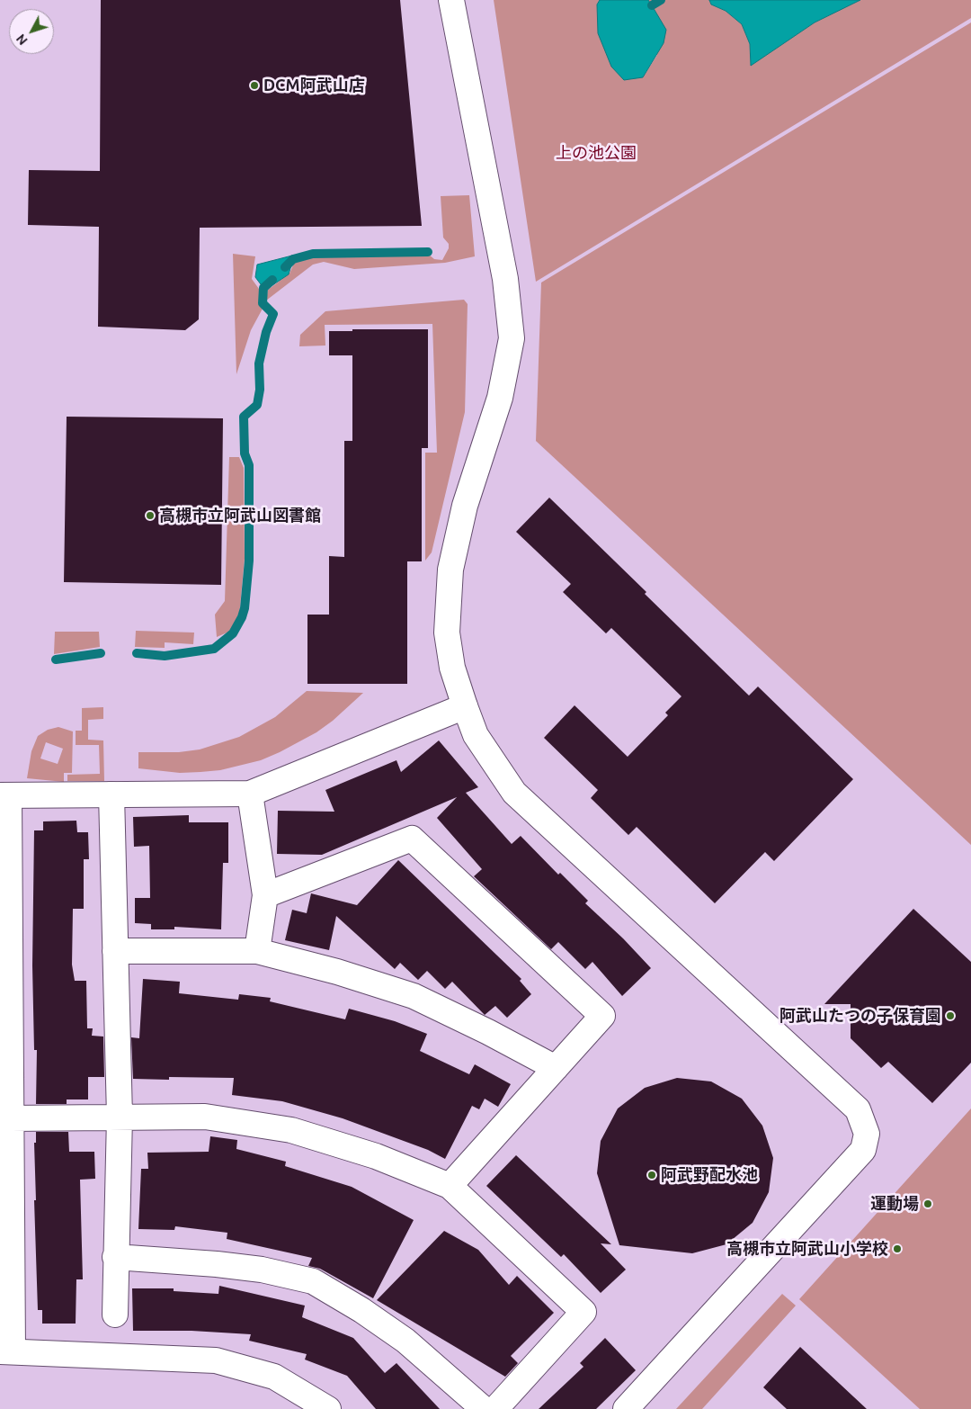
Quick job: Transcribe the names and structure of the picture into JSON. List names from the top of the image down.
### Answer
{
  "parks": ["上の池公園"],
  "places": [
    "DCM阿武山店",
    "高槻市立阿武山図書館",
    "阿武山たつの子保育園",
    "阿武野配水池",
    "運動場",
    "高槻市立阿武山小学校"
  ],
  "north": "bottom left"
}
